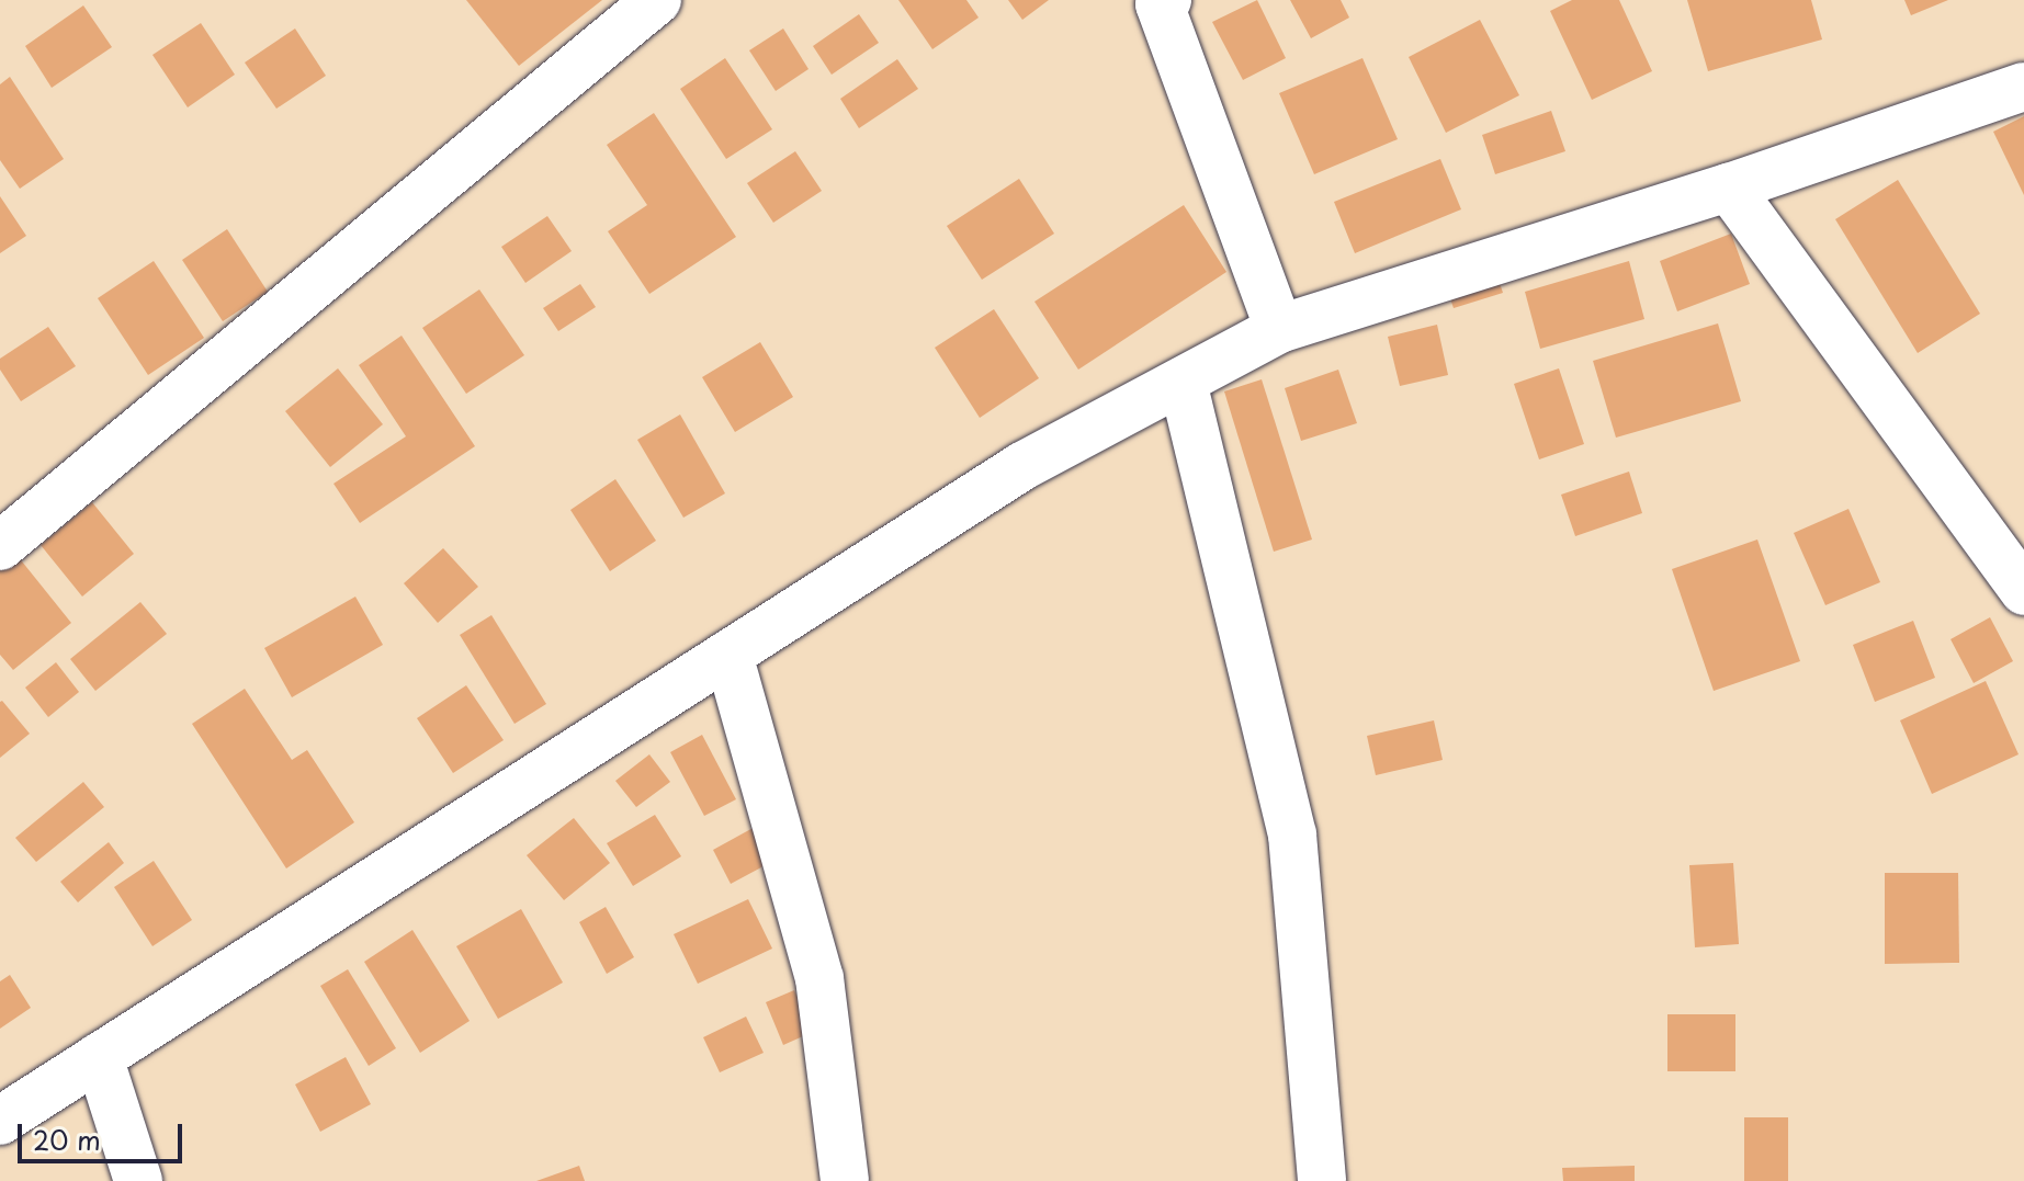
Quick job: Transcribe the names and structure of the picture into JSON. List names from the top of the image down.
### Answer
{
  "scale_bar": "20 m"
}
